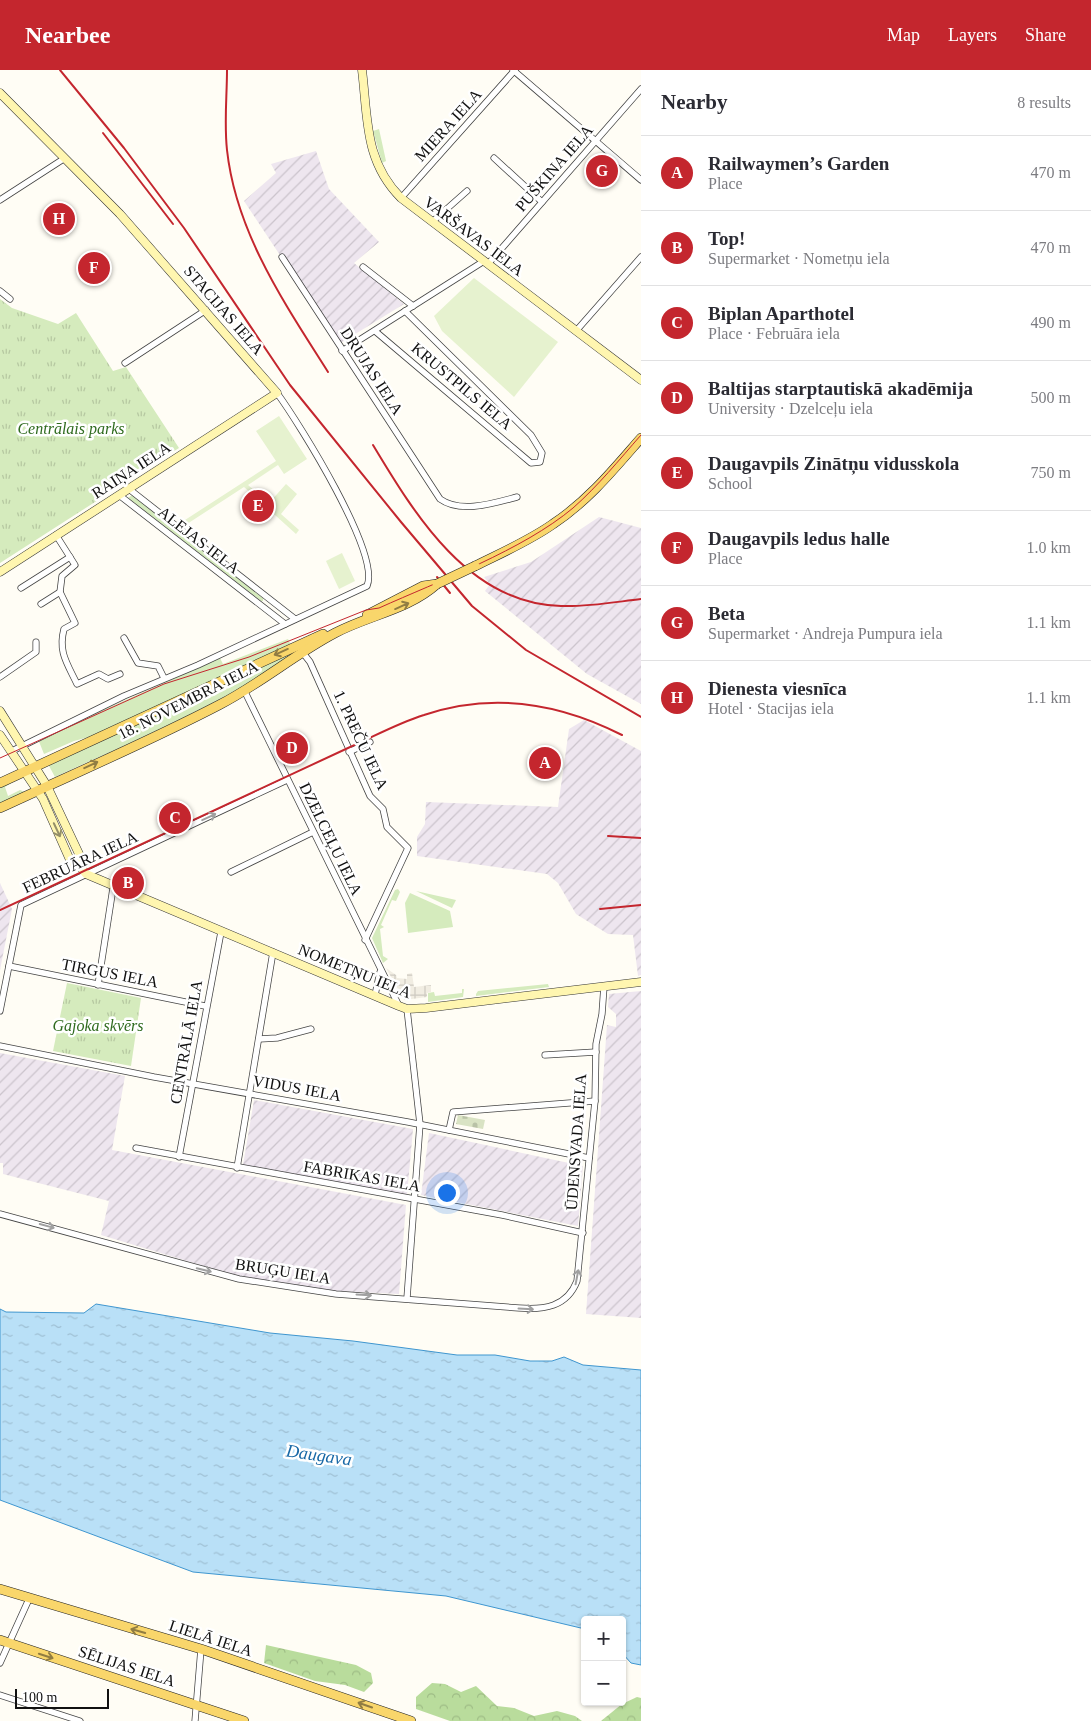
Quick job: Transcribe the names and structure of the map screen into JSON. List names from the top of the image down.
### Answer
{
  "streets": {
    "main road": ["18. NOVEMBRA IELA", "LIELĀ IELA", "SĒLIJAS IELA"],
    "street": [
      "MIERA IELA",
      "PUŠKINA IELA",
      "VARŠAVAS IELA",
      "STACIJAS IELA",
      "DRUJAS IELA",
      "KRUSTPILS IELA",
      "RAIŅA IELA",
      "ALEJAS IELA",
      "1. PREČU IELA",
      "DZELCEĻU IELA",
      "FEBRUĀRA IELA",
      "NOMETŅU IELA",
      "TIRGUS IELA",
      "CENTRĀLĀ IELA",
      "VIDUS IELA",
      "ŪDENSVADA IELA",
      "FABRIKAS IELA",
      "BRUĢU IELA"
    ]
  },
  "crossings": [
    ["MIERA IELA", "VARŠAVAS IELA"],
    ["PUŠKINA IELA", "VARŠAVAS IELA"],
    ["PUŠKINA IELA", "DRUJAS IELA"],
    ["PUŠKINA IELA", "KRUSTPILS IELA"],
    ["STACIJAS IELA", "RAIŅA IELA"],
    ["STACIJAS IELA", "18. NOVEMBRA IELA"],
    ["RAIŅA IELA", "ALEJAS IELA"],
    ["ALEJAS IELA", "18. NOVEMBRA IELA"],
    ["18. NOVEMBRA IELA", "1. PREČU IELA"],
    ["18. NOVEMBRA IELA", "DZELCEĻU IELA"],
    ["18. NOVEMBRA IELA", "NOMETŅU IELA"],
    ["1. PREČU IELA", "DZELCEĻU IELA"],
    ["DZELCEĻU IELA", "FEBRUĀRA IELA"],
    ["DZELCEĻU IELA", "NOMETŅU IELA"],
    ["FEBRUĀRA IELA", "NOMETŅU IELA"],
    ["FEBRUĀRA IELA", "TIRGUS IELA"],
    ["NOMETŅU IELA", "CENTRĀLĀ IELA"],
    ["NOMETŅU IELA", "ŪDENSVADA IELA"],
    ["TIRGUS IELA", "CENTRĀLĀ IELA"],
    ["CENTRĀLĀ IELA", "VIDUS IELA"],
    ["CENTRĀLĀ IELA", "FABRIKAS IELA"],
    ["VIDUS IELA", "ŪDENSVADA IELA"],
    ["ŪDENSVADA IELA", "FABRIKAS IELA"],
    ["ŪDENSVADA IELA", "BRUĢU IELA"]
  ],
  "one_way": [
    "FEBRUĀRA IELA",
    "BRUĢU IELA",
    "LIELĀ IELA",
    "SĒLIJAS IELA"
  ],
  "water": ["Daugava"],
  "parks": ["Centrālais parks", "Gajoka skvērs"],
  "scale_bar": "100 m",
  "page": {
    "header": "Nearbee",
    "nav": ["Map", "Layers", "Share"],
    "heading": ["Nearby", "8 results"],
    "list": [
      {
        "mark": "A",
        "name": "Railwaymen’s Garden",
        "note": "Place",
        "value": "470 m"
      },
      {
        "mark": "B",
        "name": "Top!",
        "note": "Supermarket · Nometņu iela",
        "value": "470 m"
      },
      {
        "mark": "C",
        "name": "Biplan Aparthotel",
        "note": "Place · Februāra iela",
        "value": "490 m"
      },
      {
        "mark": "D",
        "name": "Baltijas starptautiskā akadēmija",
        "note": "University · Dzelceļu iela",
        "value": "500 m"
      },
      {
        "mark": "E",
        "name": "Daugavpils Zinātņu vidusskola",
        "note": "School",
        "value": "750 m"
      },
      {
        "mark": "F",
        "name": "Daugavpils ledus halle",
        "note": "Place",
        "value": "1.0 km"
      },
      {
        "mark": "G",
        "name": "Beta",
        "note": "Supermarket · Andreja Pumpura iela",
        "value": "1.1 km"
      },
      {
        "mark": "H",
        "name": "Dienesta viesnīca",
        "note": "Hotel · Stacijas iela",
        "value": "1.1 km"
      }
    ],
    "pins": [
      "G",
      "H",
      "F",
      "E",
      "D",
      "A",
      "C",
      "B"
    ],
    "map_buttons": ["+", "−"],
    "scale": "100 m"
  }
}
